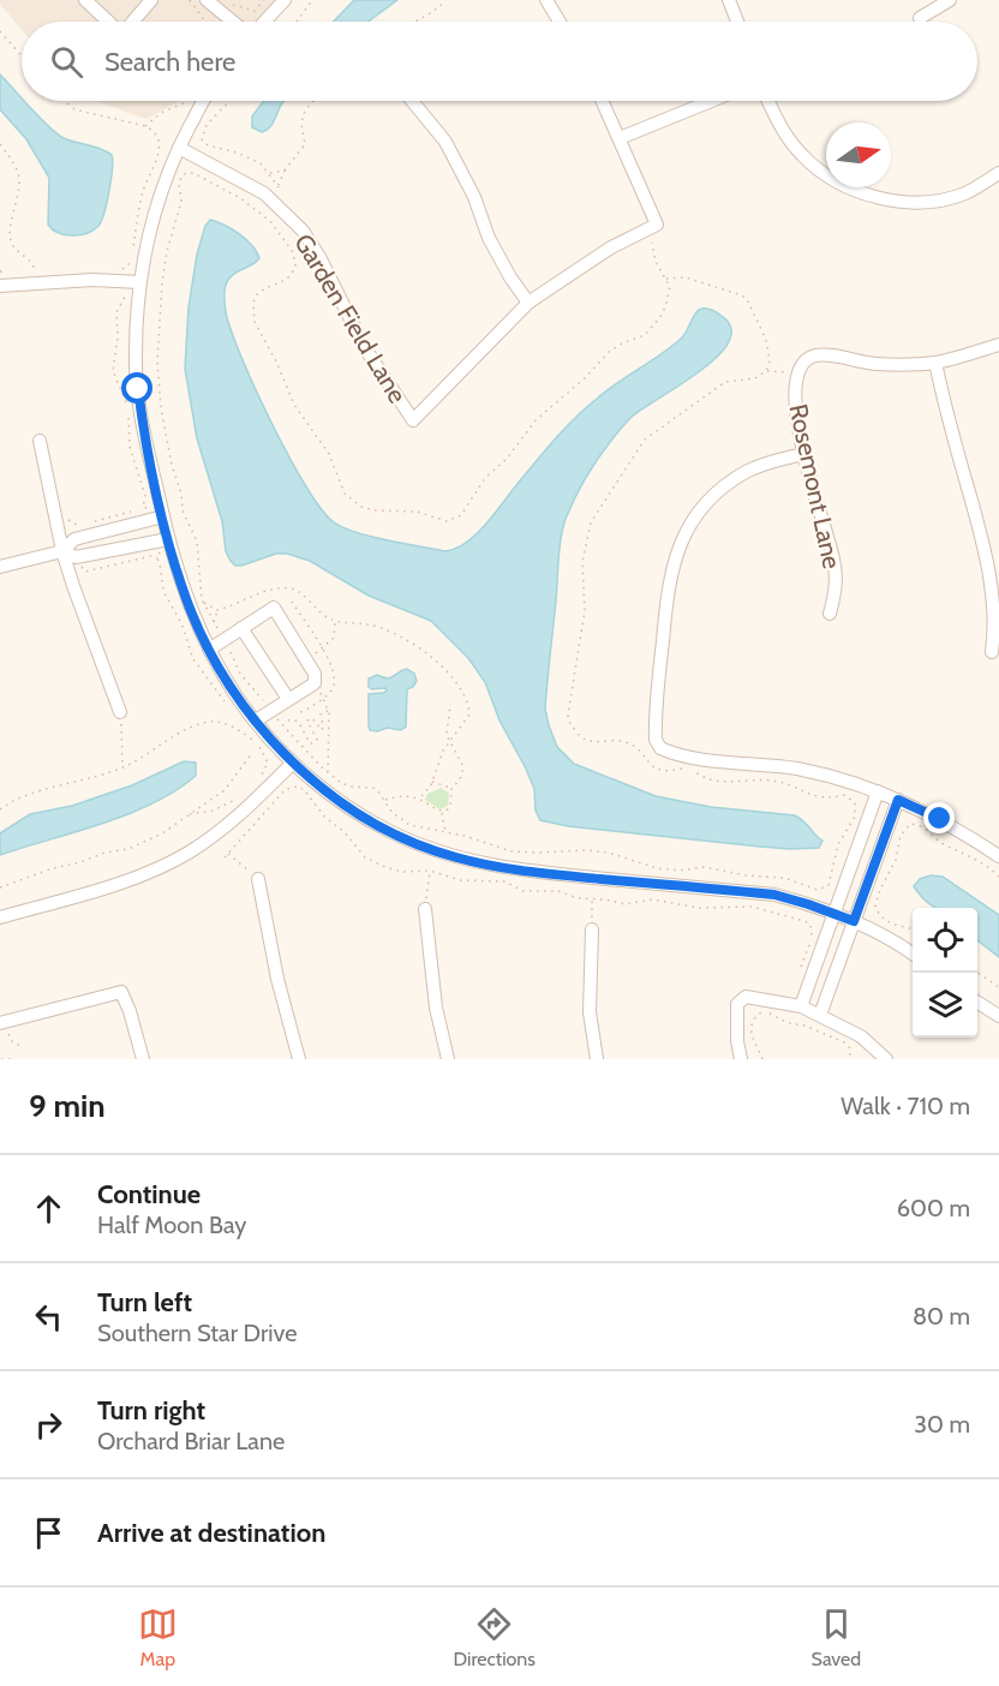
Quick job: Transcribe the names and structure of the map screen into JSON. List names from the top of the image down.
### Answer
{
  "streets": {
    "street": ["Garden Field Lane", "Rosemont Lane"]
  },
  "north": "right",
  "page": {
    "search": "Search here",
    "heading": ["9 min", "Walk · 710 m"],
    "list": [
      ["Continue", "Half Moon Bay", "600 m"],
      ["Turn left", "Southern Star Drive", "80 m"],
      ["Turn right", "Orchard Briar Lane", "30 m"],
      "Arrive at destination"
    ],
    "nav": ["Map", "Directions", "Saved"]
  }
}
